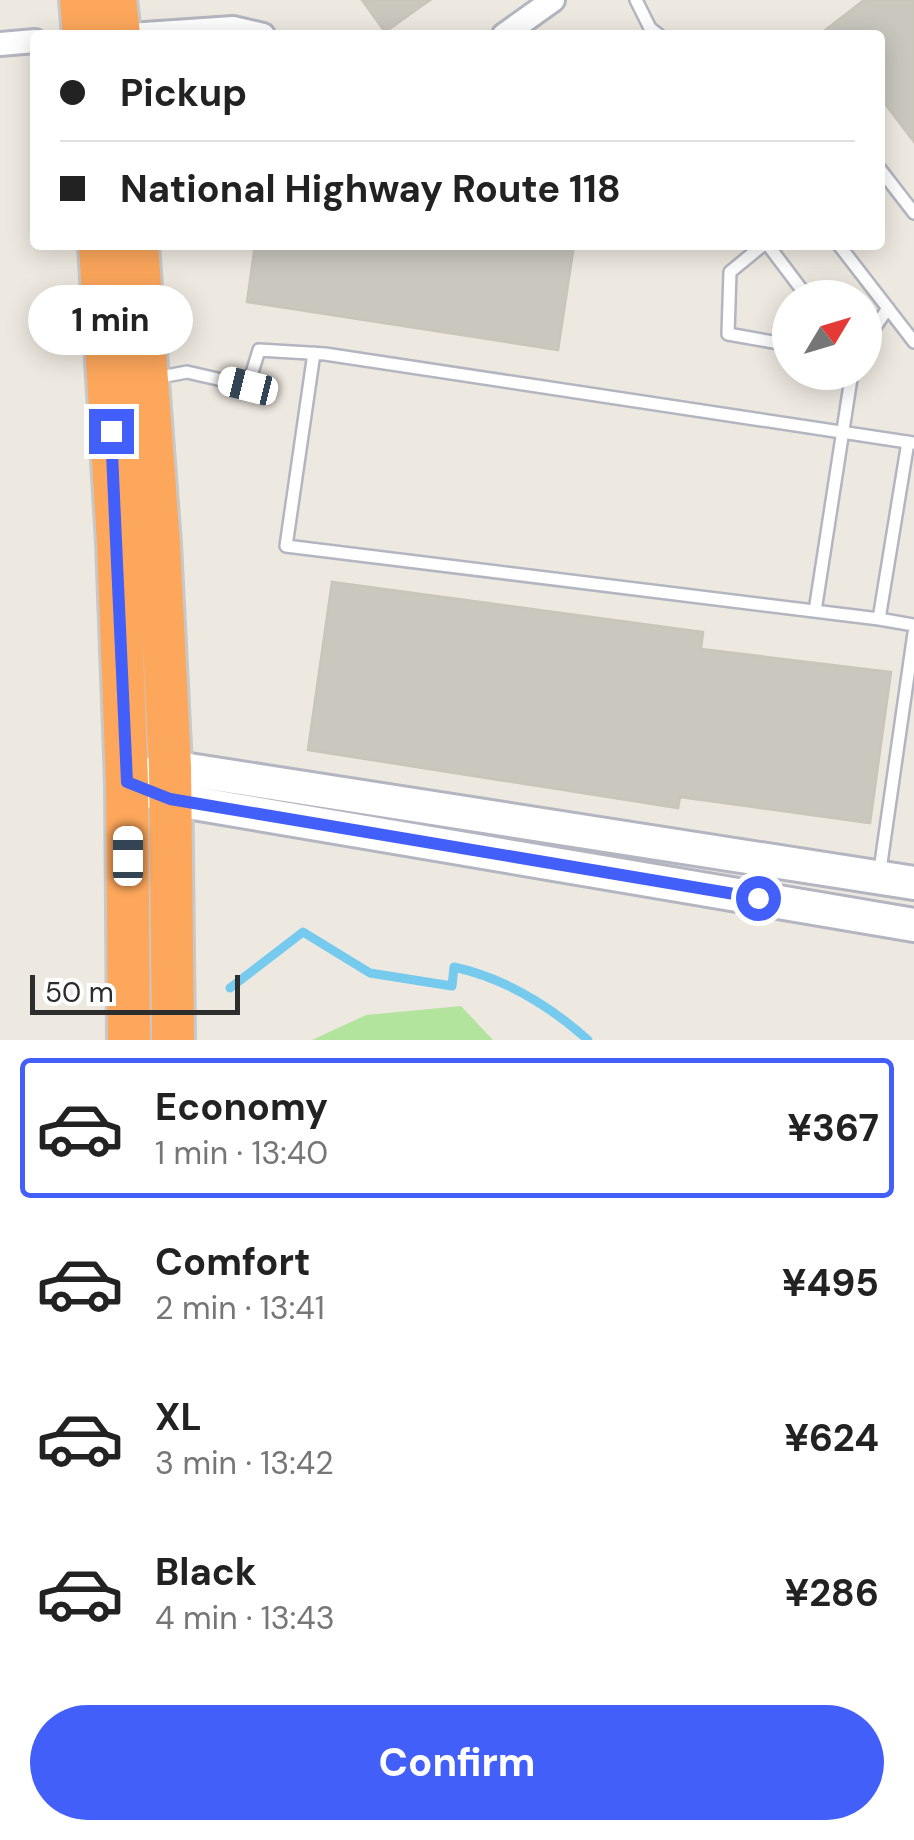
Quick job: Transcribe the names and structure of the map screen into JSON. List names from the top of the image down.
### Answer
{
  "scale_bar": "50 m",
  "north": "top right",
  "page": {
    "banner": ["Pickup", "National Highway Route 118"],
    "bubble": "1 min",
    "scale": "50 m",
    "list": [
      {
        "name": "Economy",
        "note": "1 min · 13:40",
        "value": "¥367"
      },
      {
        "name": "Comfort",
        "note": "2 min · 13:41",
        "value": "¥495"
      },
      {
        "name": "XL",
        "note": "3 min · 13:42",
        "value": "¥624"
      },
      {
        "name": "Black",
        "note": "4 min · 13:43",
        "value": "¥286"
      }
    ],
    "buttons": "Confirm"
  }
}
